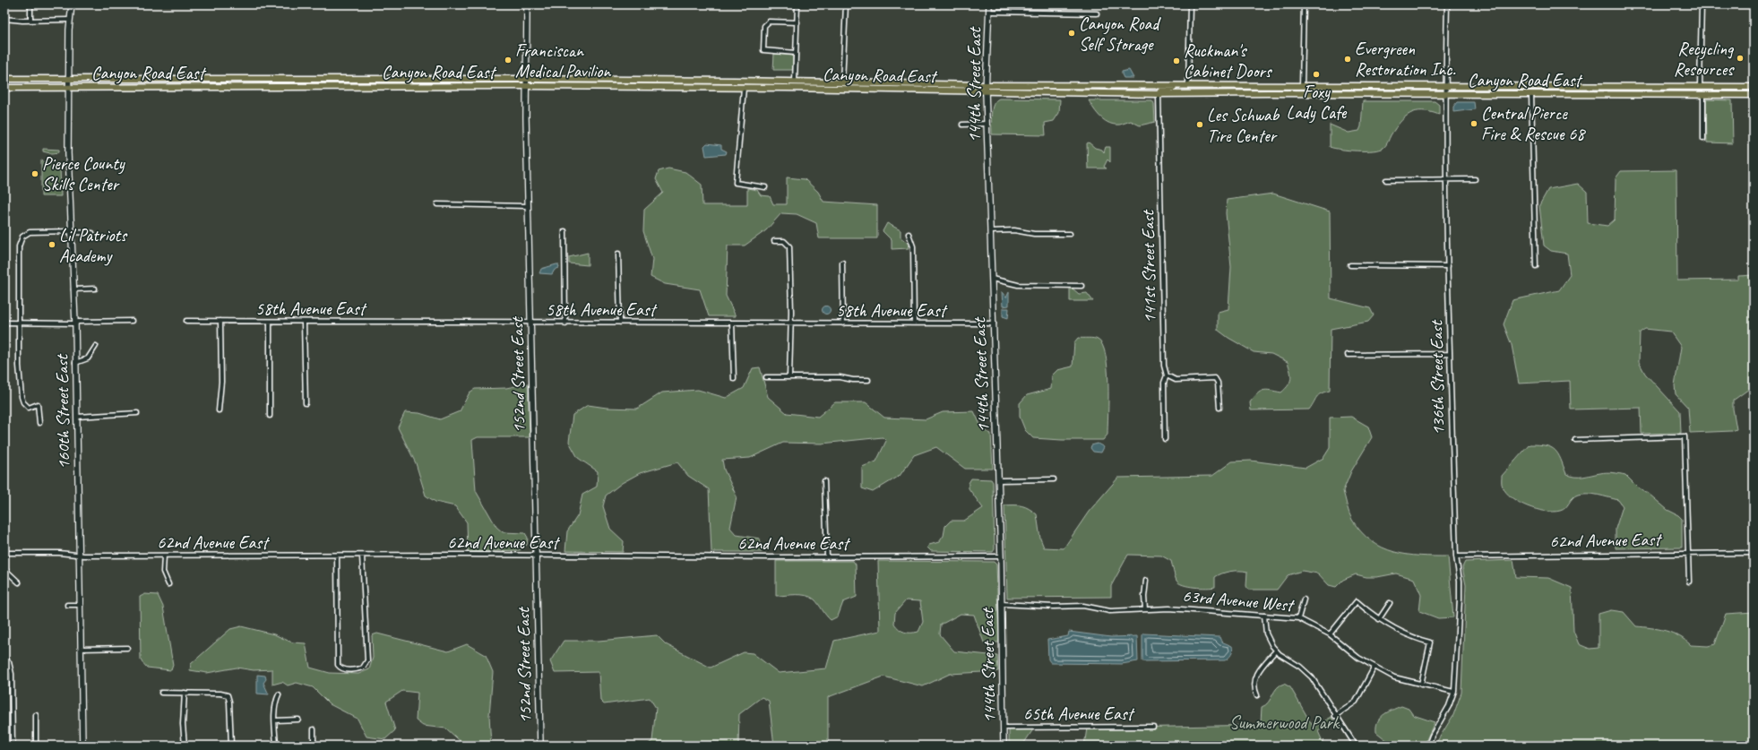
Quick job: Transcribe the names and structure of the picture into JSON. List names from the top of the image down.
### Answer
{
  "streets": {
    "main road": ["Canyon Road East"],
    "street": [
      "144th Street East",
      "141st Street East",
      "58th Avenue East",
      "152nd Street East",
      "136th Street East",
      "160th Street East",
      "62nd Avenue East",
      "63rd Avenue West",
      "65th Avenue East"
    ]
  },
  "crossings": [
    ["Canyon Road East", "144th Street East"],
    ["Canyon Road East", "141st Street East"],
    ["Canyon Road East", "152nd Street East"],
    ["Canyon Road East", "136th Street East"],
    ["Canyon Road East", "160th Street East"],
    ["144th Street East", "58th Avenue East"],
    ["144th Street East", "62nd Avenue East"],
    ["144th Street East", "63rd Avenue West"],
    ["144th Street East", "65th Avenue East"],
    ["58th Avenue East", "152nd Street East"],
    ["152nd Street East", "62nd Avenue East"],
    ["136th Street East", "62nd Avenue East"],
    ["136th Street East", "63rd Avenue West"],
    ["160th Street East", "62nd Avenue East"]
  ],
  "parks": ["Summerwood Park"],
  "places": [
    "Canyon Road Self Storage",
    "Recycling Resources",
    "Evergreen Restoration Inc.",
    "Franciscan Medical Pavilion",
    "Ruckman's Cabinet Doors",
    "Foxy Lady Cafe",
    "Central Pierce Fire & Rescue 68",
    "Les Schwab Tire Center",
    "Pierce County Skills Center",
    "Lil Patriots Academy"
  ]
}
